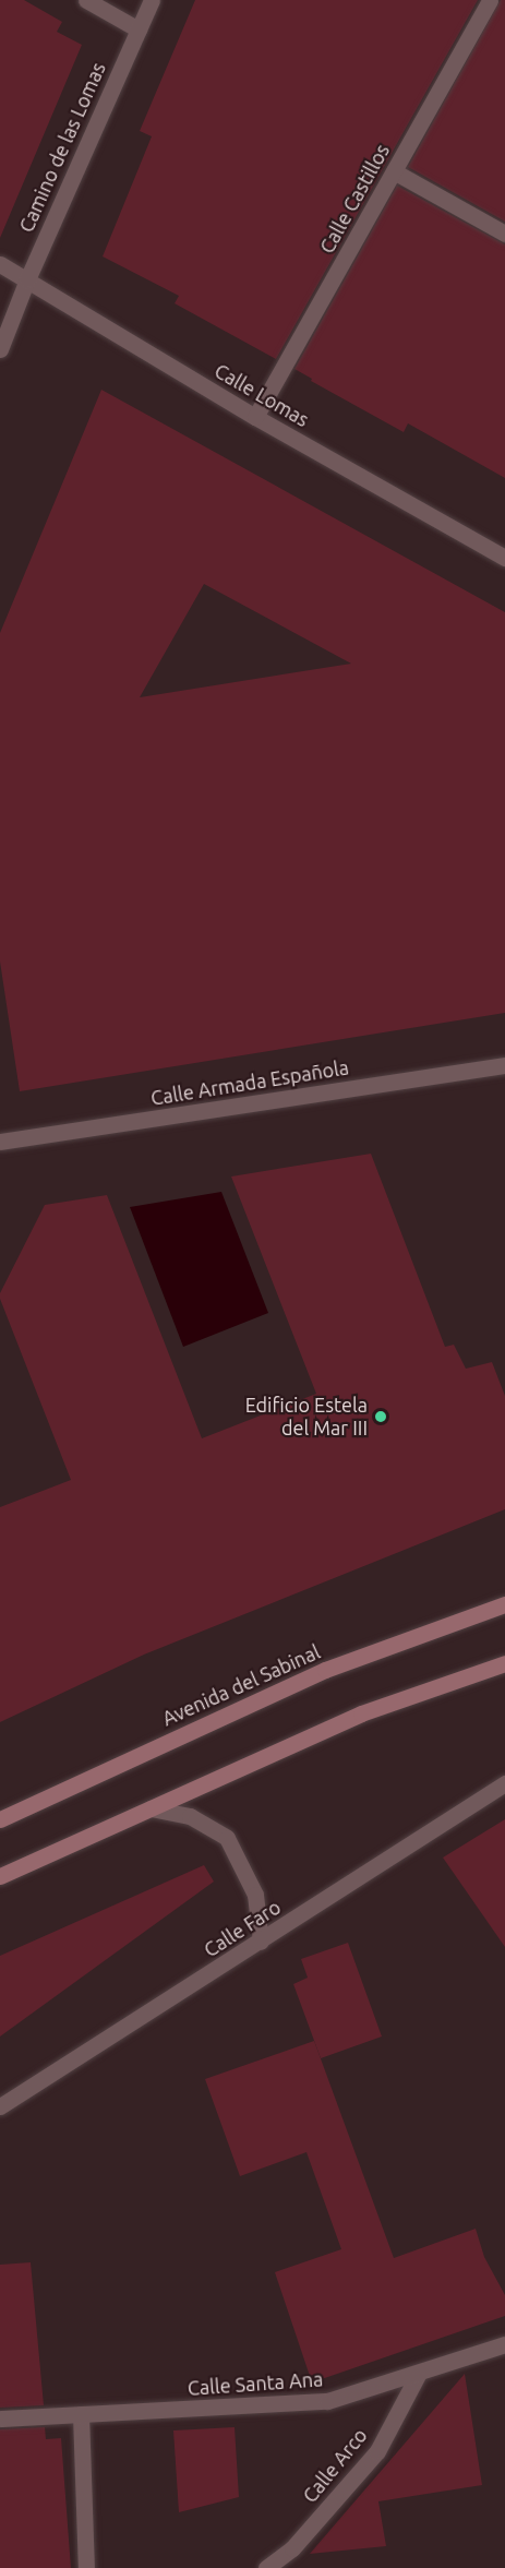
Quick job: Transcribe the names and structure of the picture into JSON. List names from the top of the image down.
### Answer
{
  "streets": {
    "main road": ["Avenida del Sabinal"],
    "street": [
      "Camino de las Lomas",
      "Calle Castillos",
      "Calle Lomas",
      "Calle Armada Española",
      "Calle Faro",
      "Calle Santa Ana",
      "Calle Arco"
    ]
  },
  "crossings": [
    ["Camino de las Lomas", "Calle Lomas"],
    ["Calle Castillos", "Calle Lomas"],
    ["Calle Santa Ana", "Calle Arco"]
  ],
  "places": ["Edificio Estela del Mar III"]
}
